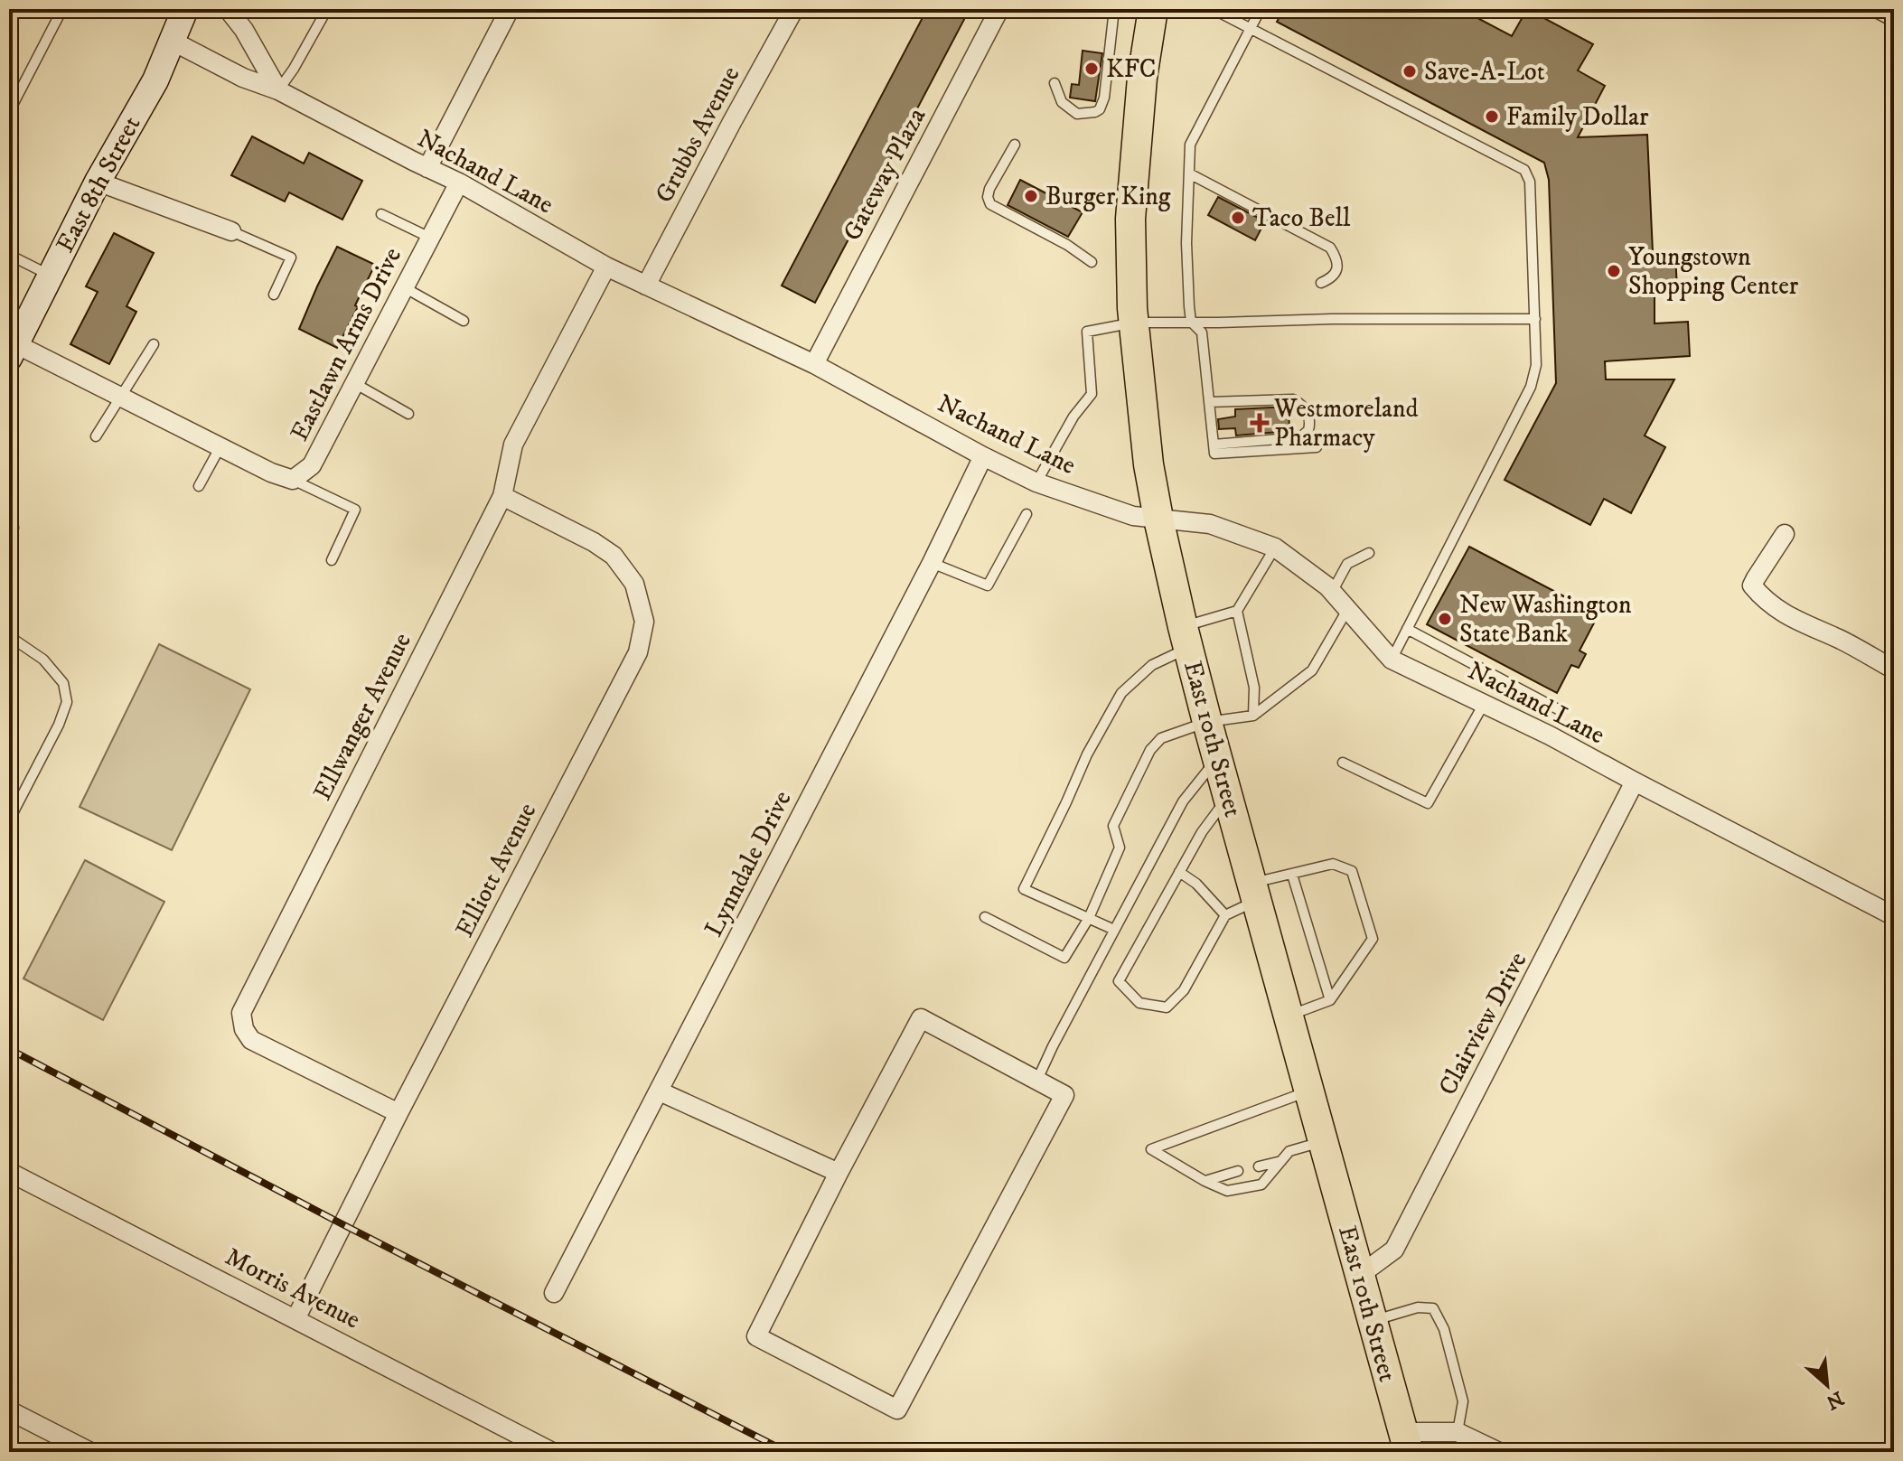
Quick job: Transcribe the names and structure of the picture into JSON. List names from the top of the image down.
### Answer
{
  "streets": {
    "main road": ["East 8th Street", "East 10th Street"],
    "street": [
      "Grubbs Avenue",
      "Nachand Lane",
      "Gateway Plaza",
      "Eastlawn Arms Drive",
      "Ellwanger Avenue",
      "Lynndale Drive",
      "Elliott Avenue",
      "Clairview Drive",
      "Morris Avenue"
    ]
  },
  "crossings": [
    ["Grubbs Avenue", "Nachand Lane"],
    ["Nachand Lane", "Gateway Plaza"],
    ["Nachand Lane", "East 8th Street"],
    ["Nachand Lane", "Eastlawn Arms Drive"],
    ["Nachand Lane", "Ellwanger Avenue"],
    ["Nachand Lane", "East 10th Street"],
    ["Nachand Lane", "Lynndale Drive"],
    ["Nachand Lane", "Clairview Drive"],
    ["Ellwanger Avenue", "Elliott Avenue"],
    ["East 10th Street", "Clairview Drive"],
    ["Elliott Avenue", "Morris Avenue"]
  ],
  "places": {
    "other": [
      "KFC",
      "Save-A-Lot",
      "Family Dollar",
      "Burger King",
      "Taco Bell",
      "Youngstown Shopping Center",
      "New Washington State Bank"
    ],
    "health": ["Westmoreland Pharmacy"]
  },
  "north": "bottom right"
}
